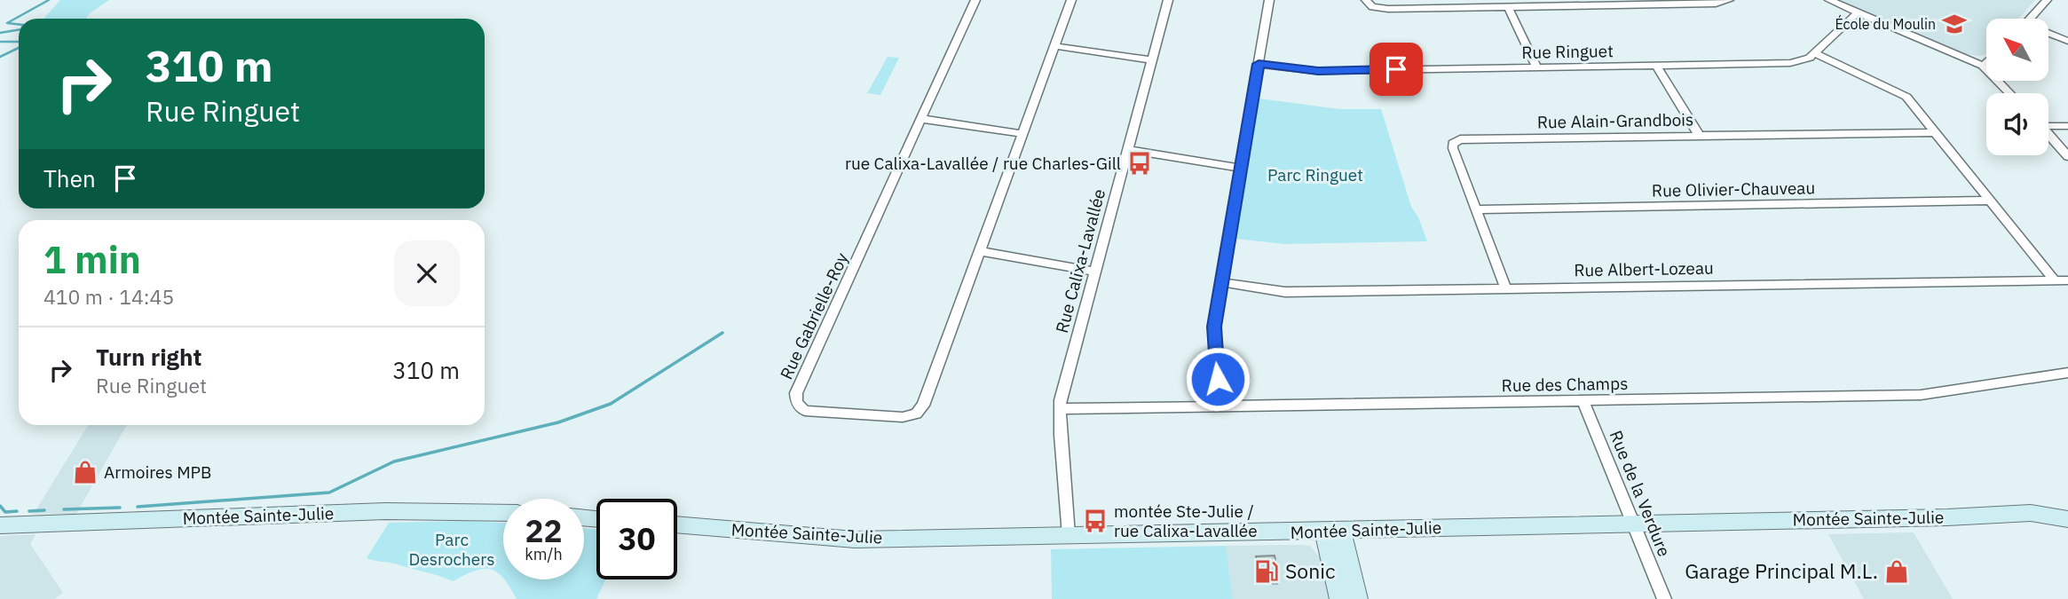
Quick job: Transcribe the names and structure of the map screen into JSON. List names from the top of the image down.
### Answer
{
  "streets": {
    "main road": ["Montée Sainte-Julie"],
    "street": [
      "Rue Ringuet",
      "Rue Alain-Grandbois",
      "Rue Olivier-Chauveau",
      "Rue Calixa-Lavallée",
      "Rue Albert-Lozeau",
      "Rue Gabrielle-Roy",
      "Rue des Champs",
      "Rue de la Verdure"
    ]
  },
  "crossings": [
    ["Rue Alain-Grandbois", "Rue Olivier-Chauveau"],
    ["Rue Alain-Grandbois", "Rue Albert-Lozeau"],
    ["Rue Calixa-Lavallée", "Rue des Champs"],
    ["Rue Calixa-Lavallée", "Montée Sainte-Julie"],
    ["Rue des Champs", "Rue de la Verdure"],
    ["Rue de la Verdure", "Montée Sainte-Julie"]
  ],
  "parks": ["Parc Ringuet", "Parc Desrochers"],
  "places": {
    "school or university": ["École du Moulin"],
    "bus stop": ["rue Calixa-Lavallée / rue Charles-Gill", "montée Ste-Julie / rue Calixa-Lavallée"],
    "shop": ["Armoires MPB", "Garage Principal M.L."],
    "fuel station": ["Sonic"]
  },
  "north": "top left",
  "page": {
    "turn": ["310 m", "Rue Ringuet"],
    "then": "Then",
    "heading": ["1 min", "410 m · 14:45"],
    "list": [
      {
        "name": "Turn right",
        "note": "Rue Ringuet",
        "value": "310 m"
      }
    ],
    "speed": "22 km/h",
    "limit": "30"
  }
}
